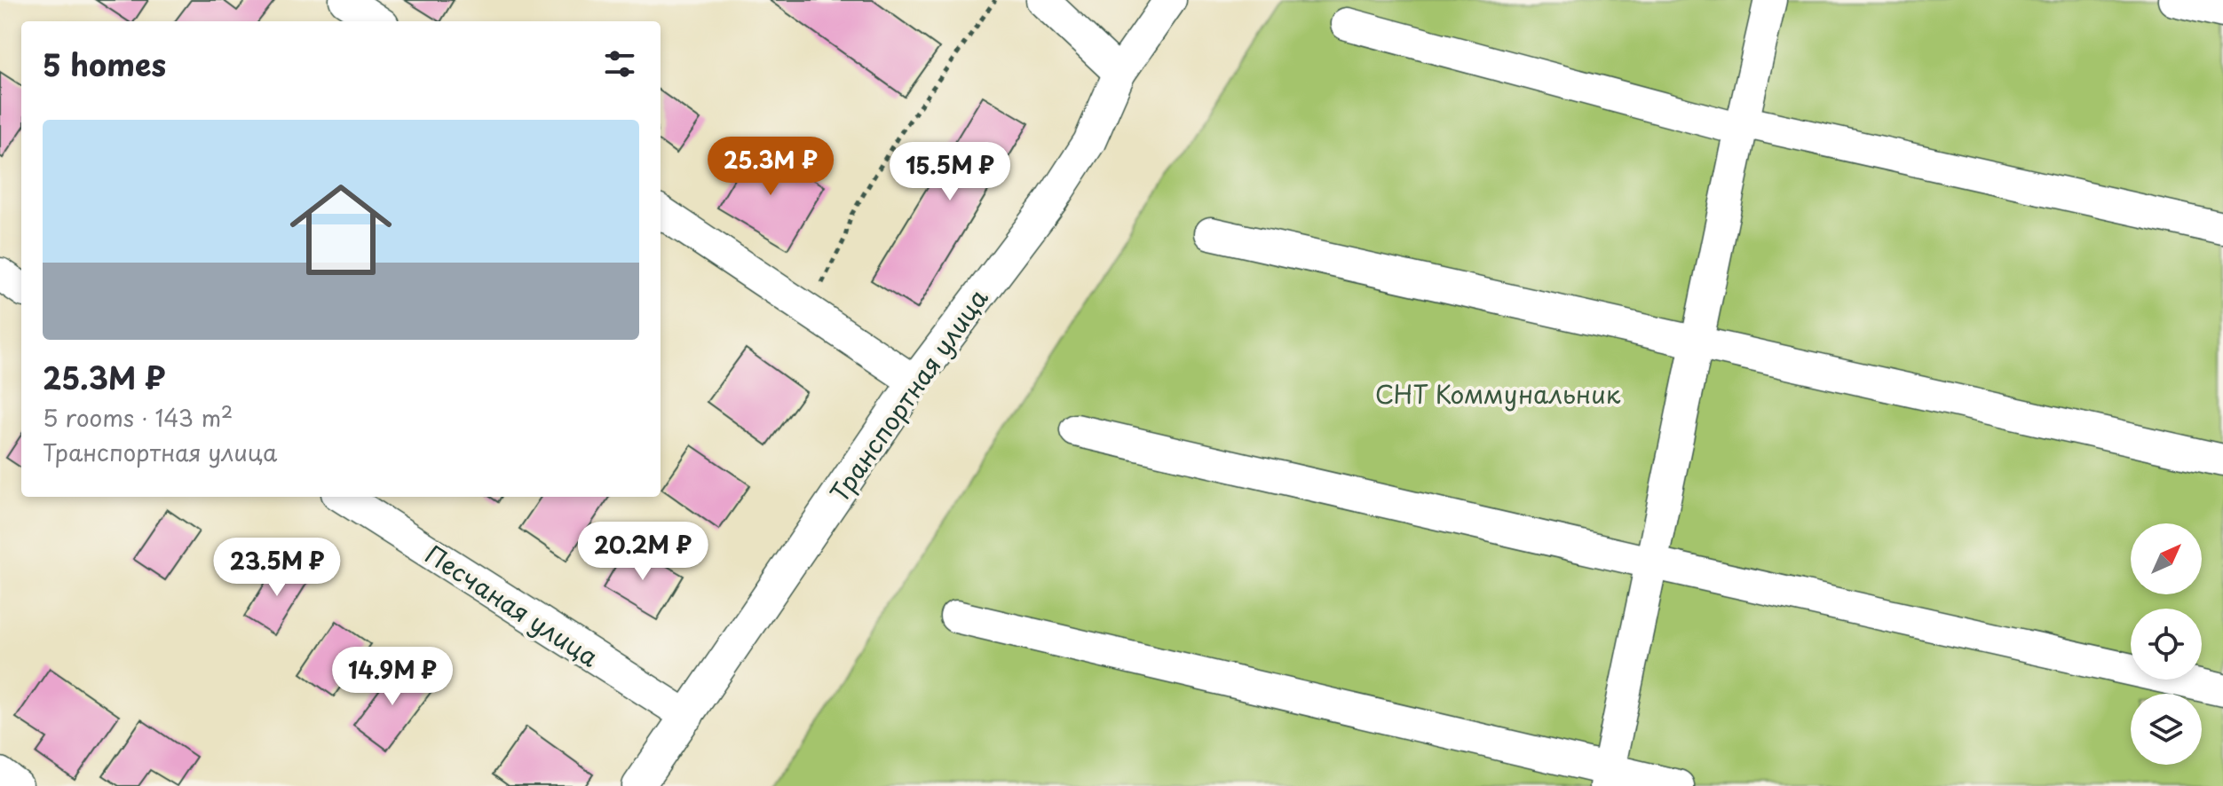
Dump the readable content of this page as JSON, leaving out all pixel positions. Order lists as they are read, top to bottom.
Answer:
{
  "streets": {
    "street": ["Транспортная улица", "Песчаная улица"]
  },
  "crossings": [
    ["Транспортная улица", "Песчаная улица"]
  ],
  "parks": ["СНТ Коммунальник"],
  "north": "top right",
  "page": {
    "heading": "5 homes",
    "list": [
      {
        "name": "25.3M ₽",
        "note": "5 rooms · 143 m² · Транспортная улица"
      }
    ],
    "price": [
      "25.3M ₽",
      "15.5M ₽",
      "20.2M ₽",
      "23.5M ₽",
      "14.9M ₽"
    ]
  }
}
